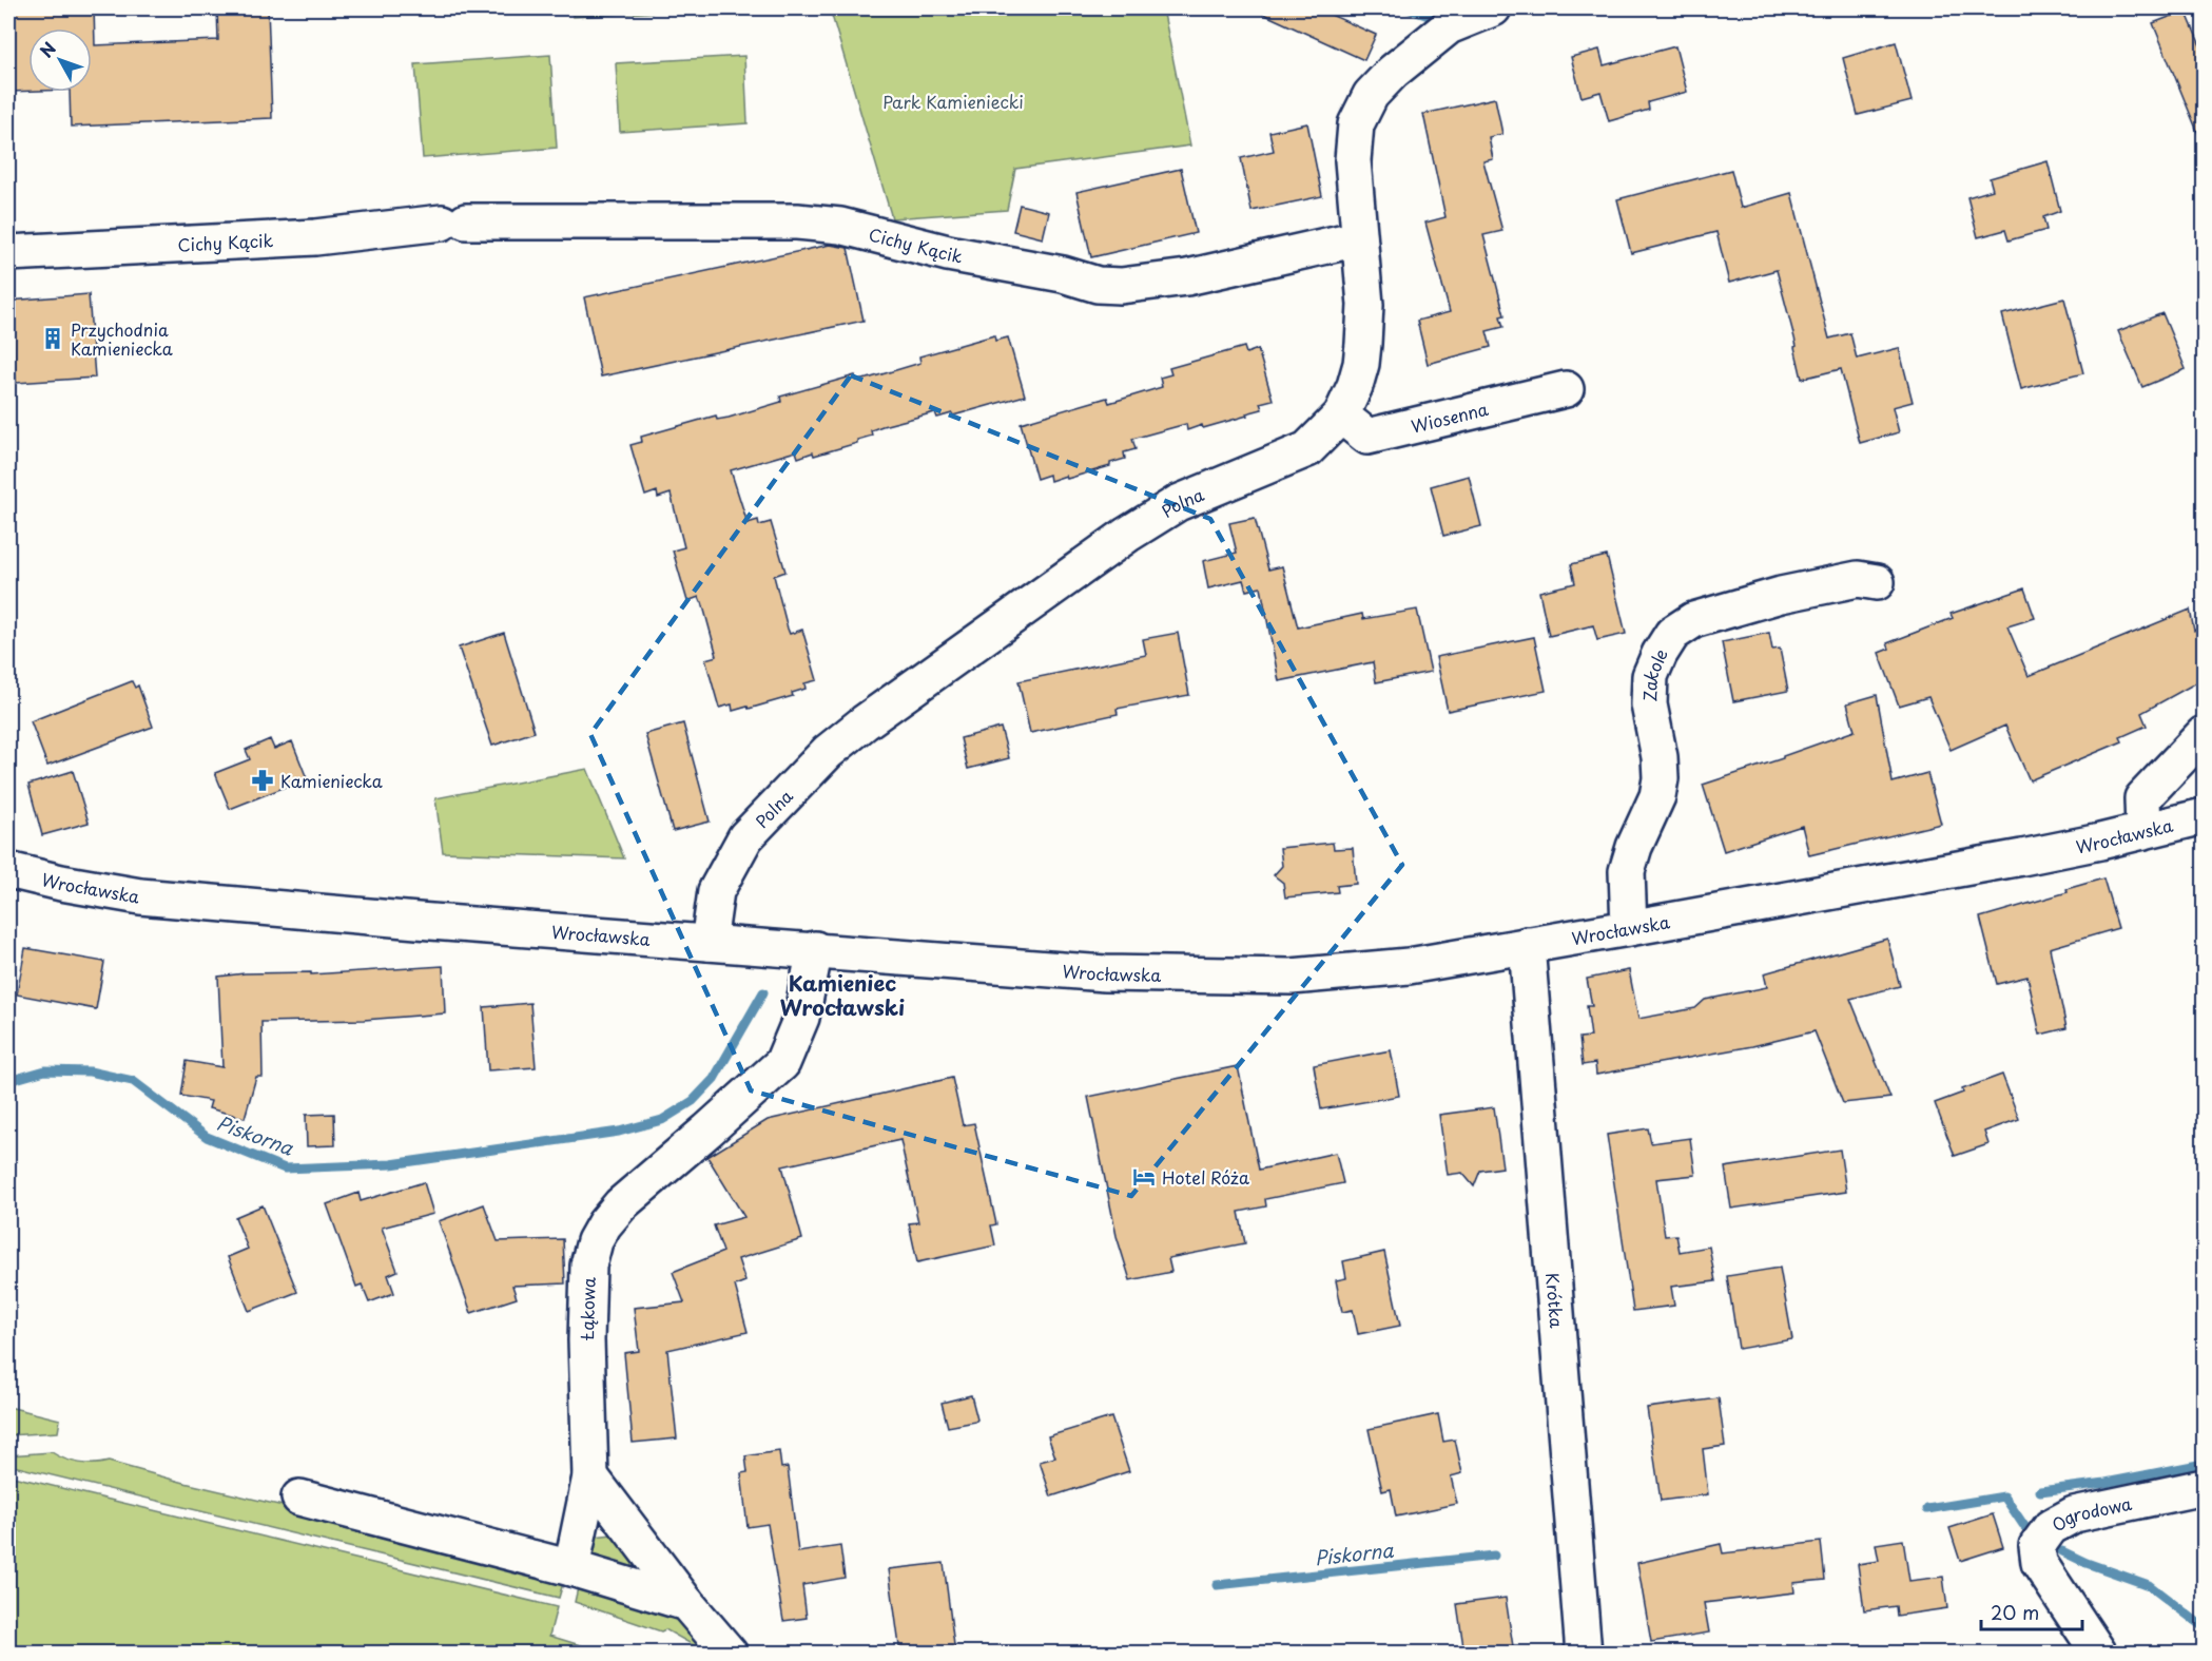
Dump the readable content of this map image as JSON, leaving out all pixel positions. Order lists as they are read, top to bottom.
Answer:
{
  "streets": {
    "street": [
      "Cichy Kącik",
      "Wiosenna",
      "Polna",
      "Zakole",
      "Wrocławska",
      "Krótka",
      "Łąkowa",
      "Ogrodowa"
    ]
  },
  "crossings": [
    ["Cichy Kącik", "Polna"],
    ["Wiosenna", "Polna"],
    ["Polna", "Wrocławska"],
    ["Zakole", "Wrocławska"],
    ["Wrocławska", "Krótka"],
    ["Wrocławska", "Łąkowa"]
  ],
  "districts": ["Kamieniec Wrocławski"],
  "water": ["Piskorna"],
  "parks": ["Park Kamieniecki"],
  "places": {
    "building": ["Przychodnia Kamieniecka"],
    "pharmacy": ["Kamieniecka"],
    "hotel": ["Hotel Róża"]
  },
  "scale_bar": "20 m",
  "north": "top left"
}
